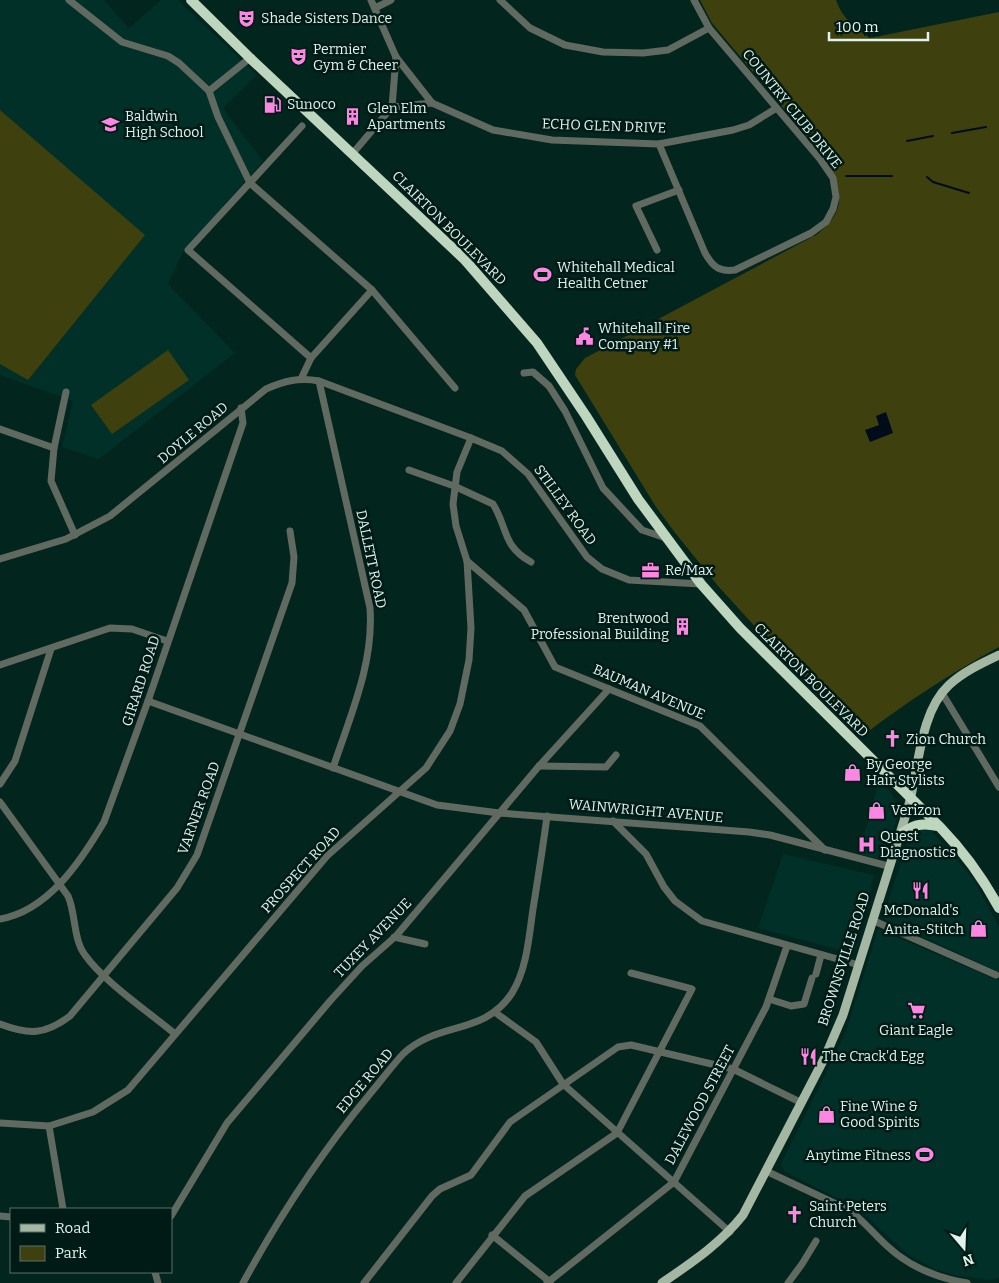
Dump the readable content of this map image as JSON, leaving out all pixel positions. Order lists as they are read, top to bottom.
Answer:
{
  "streets": {
    "highway": ["CLAIRTON BOULEVARD"],
    "main road": ["BROWNSVILLE ROAD"],
    "street": [
      "COUNTRY CLUB DRIVE",
      "ECHO GLEN DRIVE",
      "DOYLE ROAD",
      "STILLEY ROAD",
      "DALLETT ROAD",
      "GIRARD ROAD",
      "BAUMAN AVENUE",
      "VARNER ROAD",
      "WAINWRIGHT AVENUE",
      "PROSPECT ROAD",
      "TUXEY AVENUE",
      "EDGE ROAD",
      "DALEWOOD STREET"
    ]
  },
  "crossings": [
    ["COUNTRY CLUB DRIVE", "ECHO GLEN DRIVE"],
    ["CLAIRTON BOULEVARD", "STILLEY ROAD"],
    ["CLAIRTON BOULEVARD", "BROWNSVILLE ROAD"],
    ["DOYLE ROAD", "STILLEY ROAD"],
    ["DOYLE ROAD", "GIRARD ROAD"],
    ["STILLEY ROAD", "DALLETT ROAD"],
    ["STILLEY ROAD", "PROSPECT ROAD"],
    ["DALLETT ROAD", "WAINWRIGHT AVENUE"],
    ["GIRARD ROAD", "WAINWRIGHT AVENUE"],
    ["BAUMAN AVENUE", "WAINWRIGHT AVENUE"],
    ["BAUMAN AVENUE", "PROSPECT ROAD"],
    ["BAUMAN AVENUE", "TUXEY AVENUE"],
    ["VARNER ROAD", "WAINWRIGHT AVENUE"],
    ["WAINWRIGHT AVENUE", "PROSPECT ROAD"],
    ["WAINWRIGHT AVENUE", "TUXEY AVENUE"],
    ["WAINWRIGHT AVENUE", "BROWNSVILLE ROAD"],
    ["WAINWRIGHT AVENUE", "EDGE ROAD"]
  ],
  "places": {
    "theatre": ["Shade Sisters Dance", "Permier Gym & Cheer"],
    "fuel station": ["Sunoco"],
    "building": ["Glen Elm Apartments", "Brentwood Professional Building"],
    "school or university": ["Baldwin High School"],
    "sports": ["Whitehall Medical Health Cetner", "Anytime Fitness"],
    "public building": ["Whitehall Fire Company #1"],
    "office": ["Re/Max"],
    "church": ["Zion Church", "Saint Peters Church"],
    "shop": [
      "By George Hair Stylists",
      "Verizon",
      "Anita-Stitch",
      "Fine Wine & Good Spirits"
    ],
    "hospital": ["Quest Diagnostics"],
    "restaurant": ["McDonald's", "The Crack'd Egg"],
    "supermarket": ["Giant Eagle"]
  },
  "legend": ["Road", "Park"],
  "scale_bar": "100 m",
  "north": "bottom"
}
